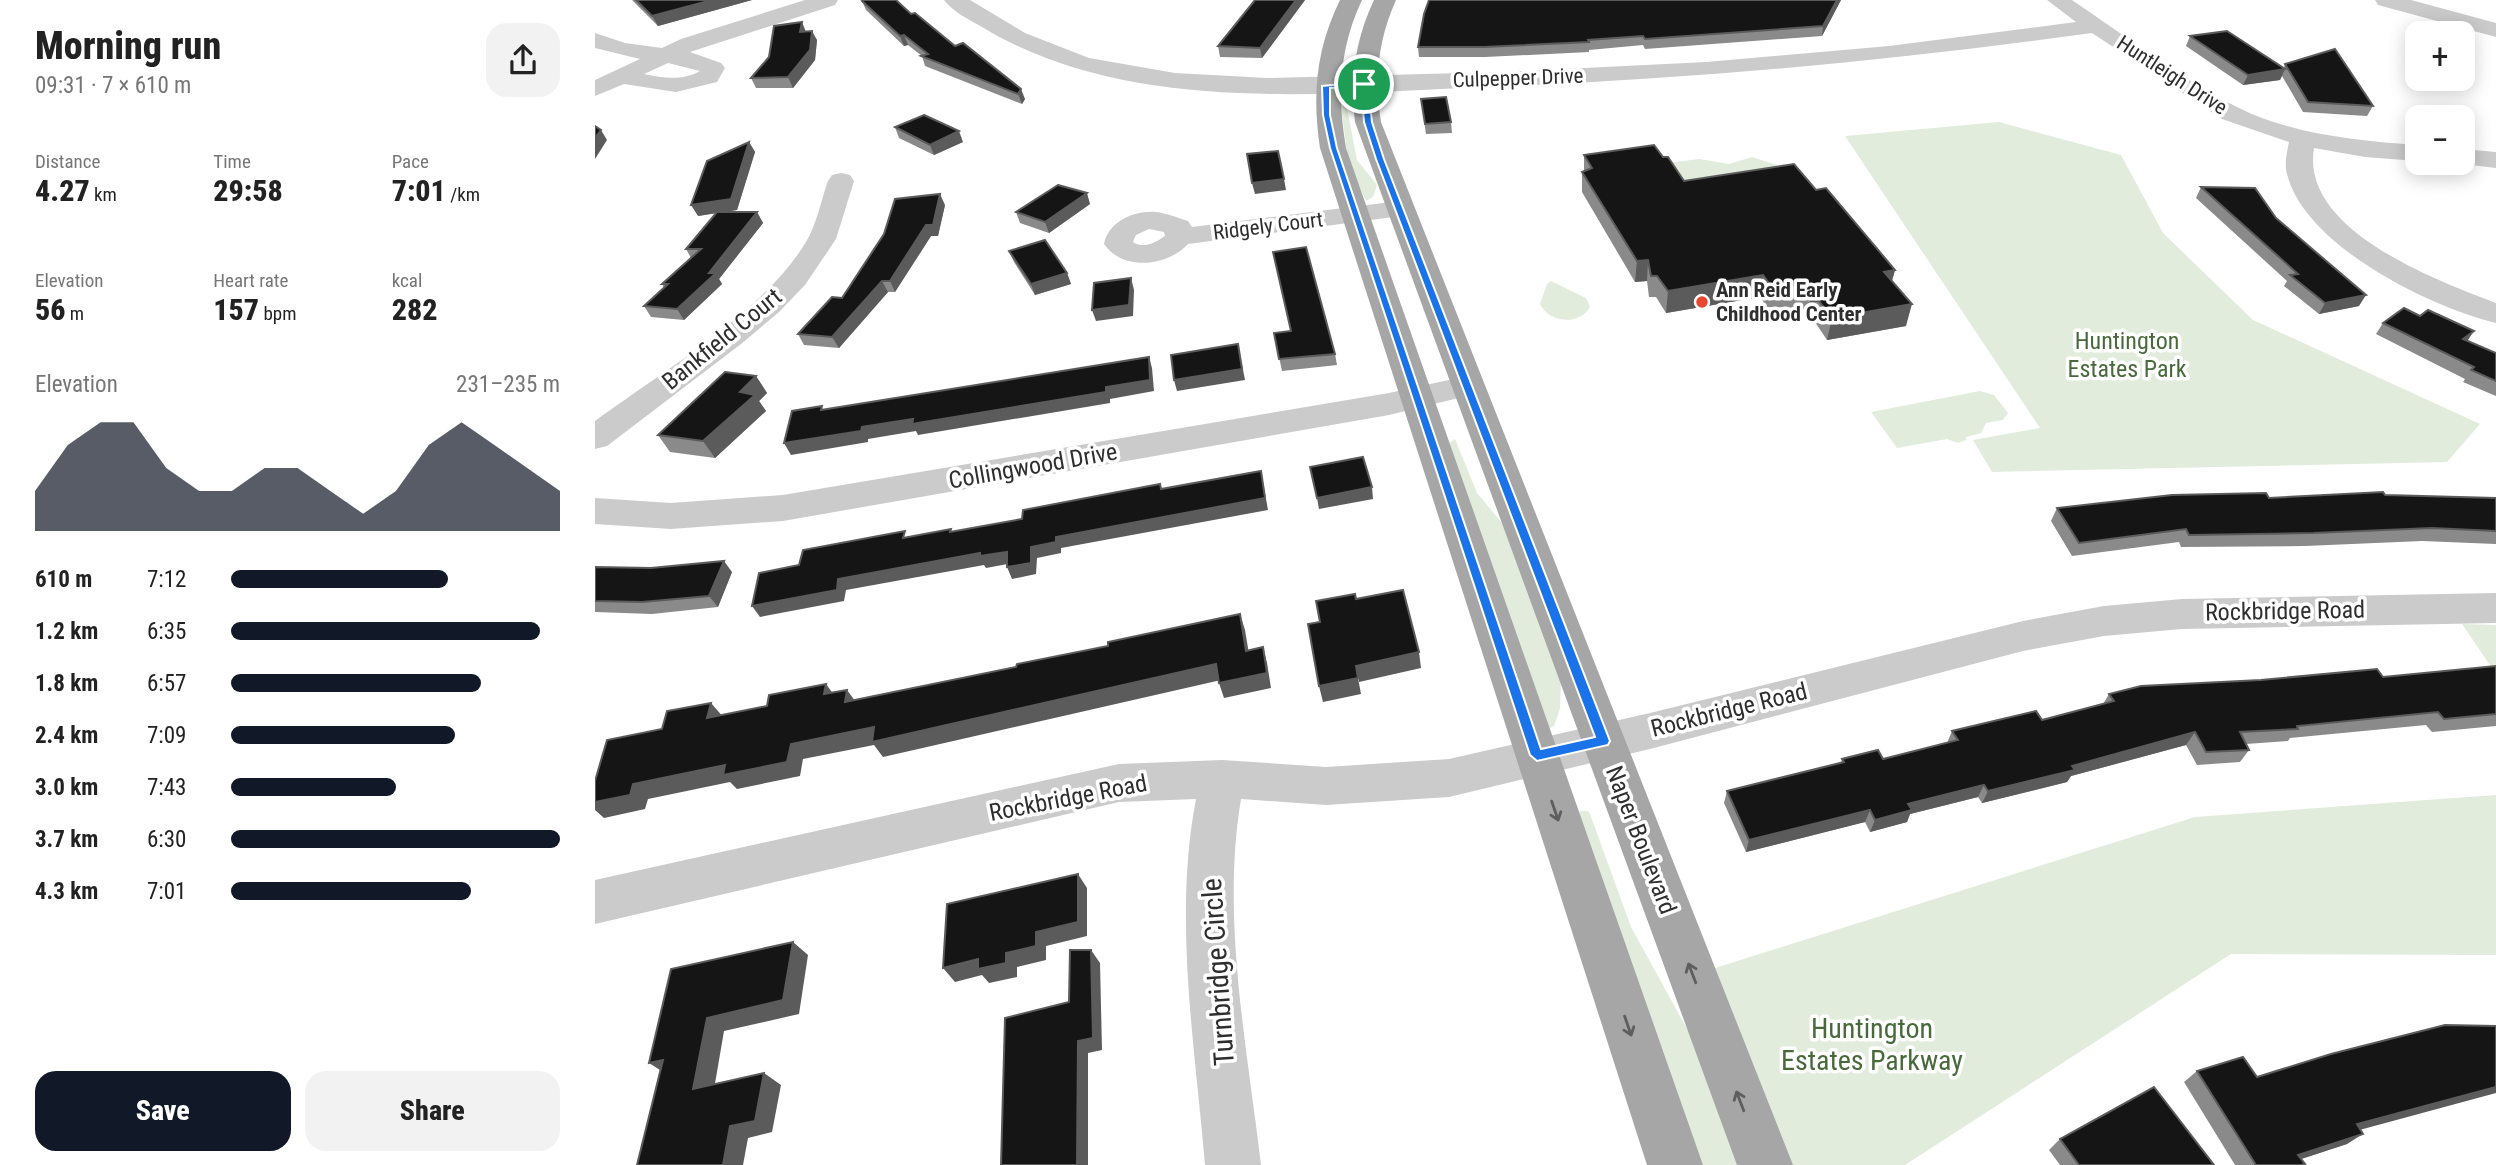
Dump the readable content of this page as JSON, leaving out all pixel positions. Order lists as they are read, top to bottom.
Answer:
{
  "streets": {
    "main road": ["Naper Boulevard"],
    "street": [
      "Huntleigh Drive",
      "Culpepper Drive",
      "Ridgely Court",
      "Bankfield Court",
      "Collingwood Drive",
      "Rockbridge Road",
      "Turnbridge Circle"
    ]
  },
  "crossings": [
    ["Huntleigh Drive", "Culpepper Drive"],
    ["Culpepper Drive", "Naper Boulevard"],
    ["Ridgely Court", "Naper Boulevard"],
    ["Collingwood Drive", "Naper Boulevard"],
    ["Rockbridge Road", "Naper Boulevard"],
    ["Rockbridge Road", "Turnbridge Circle"]
  ],
  "parks": ["Huntington Estates Park", "Huntington Estates Parkway"],
  "places": ["Ann Reid Early Childhood Center"],
  "page": {
    "heading": ["Morning run", "09:31 · 7 × 610 m"],
    "map_buttons": ["+", "−"],
    "stats": [
      ["Distance", "4.27 km"],
      ["Time", "29:58"],
      ["Pace", "7:01 /km"],
      ["Elevation", "56 m"],
      ["Heart rate", "157 bpm"],
      ["kcal", "282"]
    ],
    "chart": ["Elevation", "231–235 m"],
    "list": [
      {
        "name": "610 m",
        "note": "7:12"
      },
      {
        "name": "1.2 km",
        "note": "6:35"
      },
      {
        "name": "1.8 km",
        "note": "6:57"
      },
      {
        "name": "2.4 km",
        "note": "7:09"
      },
      {
        "name": "3.0 km",
        "note": "7:43"
      },
      {
        "name": "3.7 km",
        "note": "6:30"
      },
      {
        "name": "4.3 km",
        "note": "7:01"
      }
    ],
    "buttons": ["Save", "Share"]
  }
}
